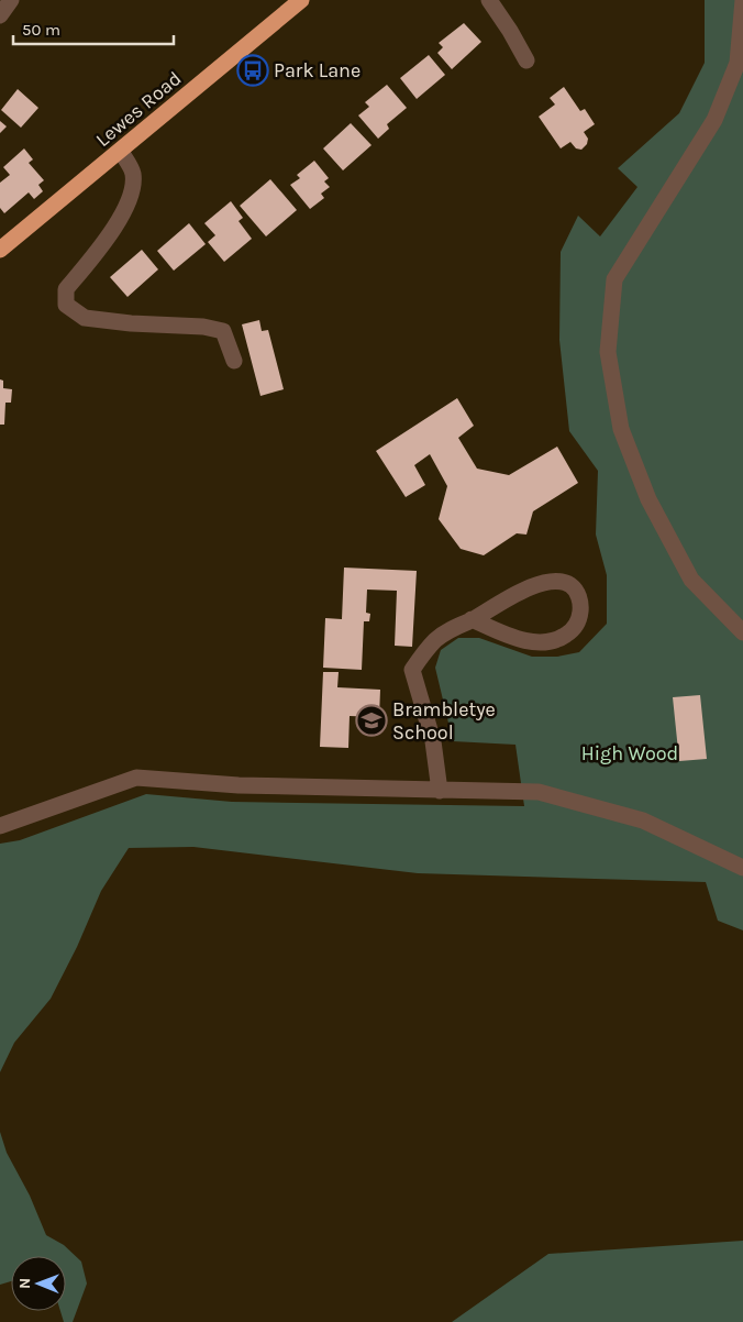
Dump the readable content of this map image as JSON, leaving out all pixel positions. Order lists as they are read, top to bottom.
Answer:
{
  "streets": {
    "highway": ["Lewes Road"]
  },
  "parks": ["High Wood"],
  "places": {
    "bus stop": ["Park Lane"],
    "school or university": ["Brambletye School"]
  },
  "scale_bar": "50 m",
  "north": "left"
}
